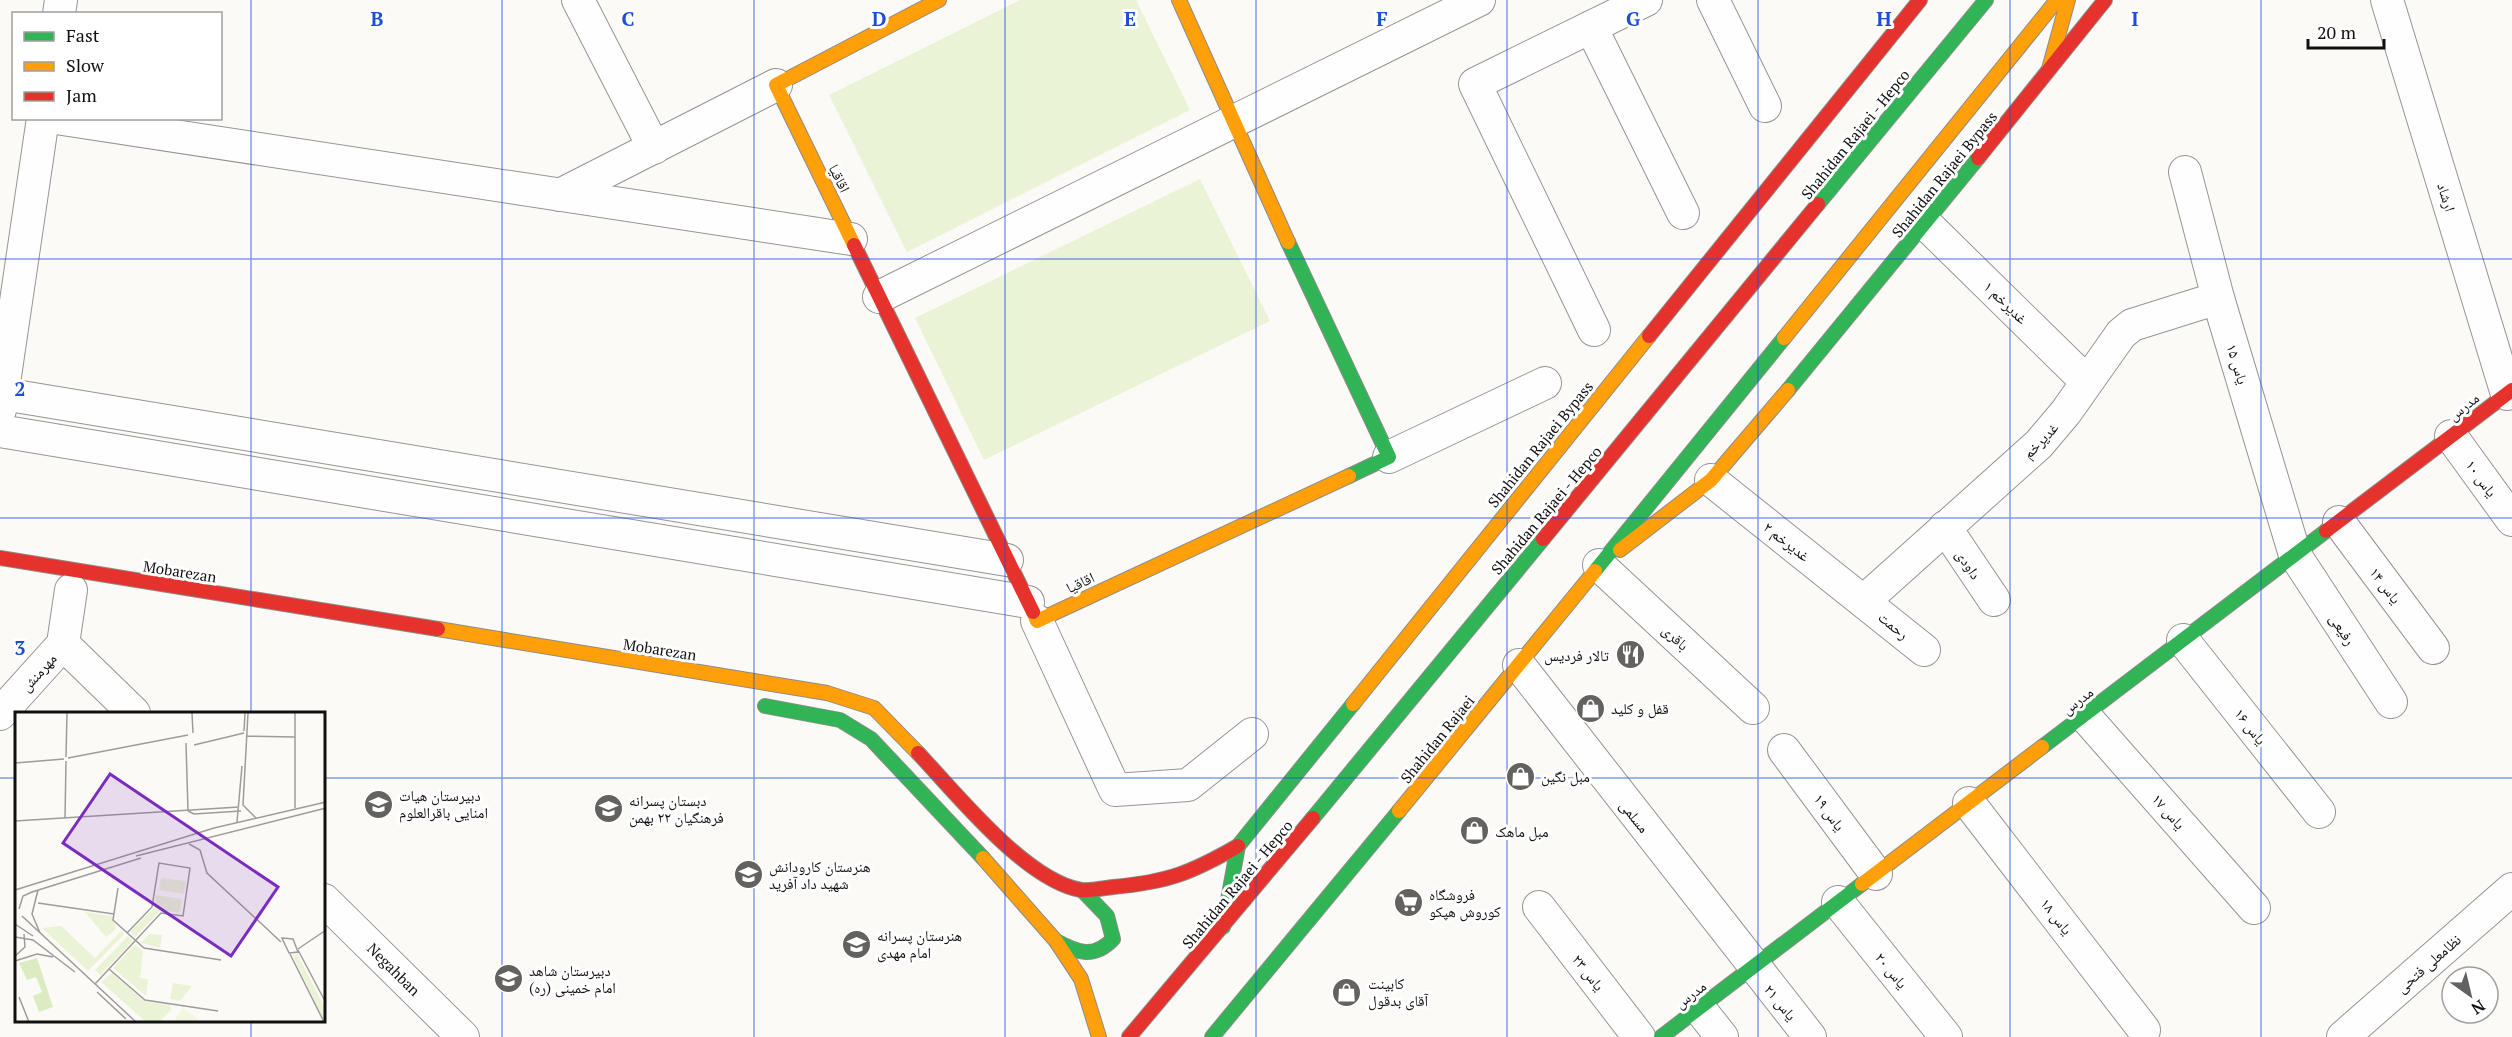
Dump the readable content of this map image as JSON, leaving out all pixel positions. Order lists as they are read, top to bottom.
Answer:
{
  "streets": {
    "street": [
      "Shahidan Rajaei - Hepco",
      "Shahidan Rajaei Bypass",
      "اقاقیا",
      "ارشاد",
      "غدیرخم ۱",
      "یاس ۱۵",
      "مدرس",
      "غدیرخم",
      "یاس ۱۰",
      "غدیرخم ۲",
      "داودی",
      "Mobarezan",
      "یاس ۱۴",
      "رحمت",
      "رفیعی",
      "باقری",
      "مهرمنش",
      "یاس ۱۶",
      "Shahidan Rajaei",
      "یاس ۱۷",
      "یاس ۱۹",
      "مسلمی",
      "یاس ۱۸",
      "نظامعلی فتحی",
      "Negahban",
      "یاس ۲۰",
      "یاس ۲۳",
      "یاس ۲۱"
    ]
  },
  "crossings": [
    ["Shahidan Rajaei - Hepco", "Shahidan Rajaei Bypass"],
    ["Shahidan Rajaei Bypass", "غدیرخم ۱"],
    ["Shahidan Rajaei Bypass", "غدیرخم ۲"],
    ["Shahidan Rajaei Bypass", "Mobarezan"],
    ["Shahidan Rajaei Bypass", "باقری"],
    ["Shahidan Rajaei Bypass", "Shahidan Rajaei"],
    ["ارشاد", "مدرس"],
    ["غدیرخم ۱", "غدیرخم"],
    ["یاس ۱۵", "مدرس"],
    ["یاس ۱۵", "غدیرخم"],
    ["یاس ۱۵", "رفیعی"],
    ["مدرس", "یاس ۱۰"],
    ["مدرس", "یاس ۱۴"],
    ["مدرس", "رفیعی"],
    ["مدرس", "یاس ۱۶"],
    ["مدرس", "یاس ۱۷"],
    ["مدرس", "یاس ۱۹"],
    ["مدرس", "مسلمی"],
    ["مدرس", "یاس ۱۸"],
    ["مدرس", "یاس ۲۰"],
    ["مدرس", "یاس ۲۱"],
    ["غدیرخم", "غدیرخم ۲"],
    ["غدیرخم", "داودی"],
    ["غدیرخم", "رحمت"],
    ["غدیرخم ۲", "رحمت"],
    ["باقری", "Shahidan Rajaei"],
    ["Shahidan Rajaei", "مسلمی"],
    ["مسلمی", "یاس ۲۱"]
  ],
  "places": {
    "restaurant": ["تالار فردیس"],
    "shop": [
      "قفل و کلید",
      "مبل نگین",
      "مبل ماهک",
      "کابینت آقای بدقول"
    ],
    "school or university": [
      "دبیرستان هیات امنایی باقرالعلوم",
      "دبستان پسرانه فرهنگیان ۲۲ بهمن",
      "هنرستان کارودانش شهید داد آفرید",
      "هنرستان پسرانه امام مهدی",
      "دبیرستان شاهد امام خمینی (ره)"
    ],
    "supermarket": ["فروشگاه کوروش هپکو"]
  },
  "legend": ["Fast", "Slow", "Jam"],
  "scale_bar": "20 m",
  "north": "bottom right",
  "grid": {
    "columns": [
      "B",
      "C",
      "D",
      "E",
      "F",
      "G",
      "H",
      "I"
    ],
    "rows": ["2", "3"]
  }
}
